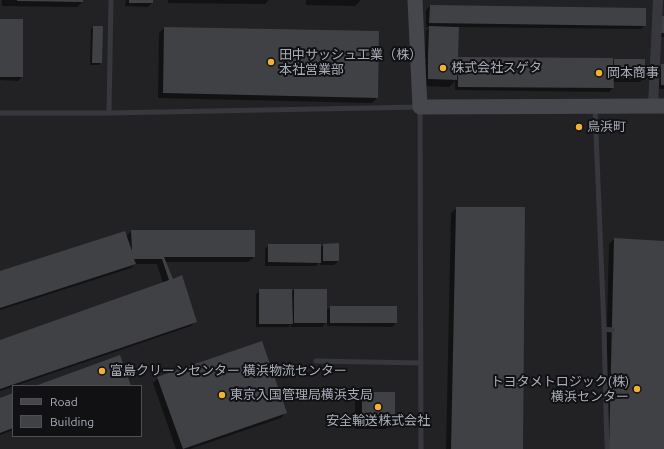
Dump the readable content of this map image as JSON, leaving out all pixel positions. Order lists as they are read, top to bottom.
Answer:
{
  "places": [
    "田中サッシュ工業（株） 本社営業部",
    "株式会社スゲタ",
    "岡本商事",
    "鳥浜町",
    "富島クリーンセンター 横浜物流センター",
    "トヨタメトロジック(株) 横浜センター",
    "東京入国管理局横浜支局",
    "安全輸送株式会社"
  ],
  "legend": ["Road", "Building"]
}
